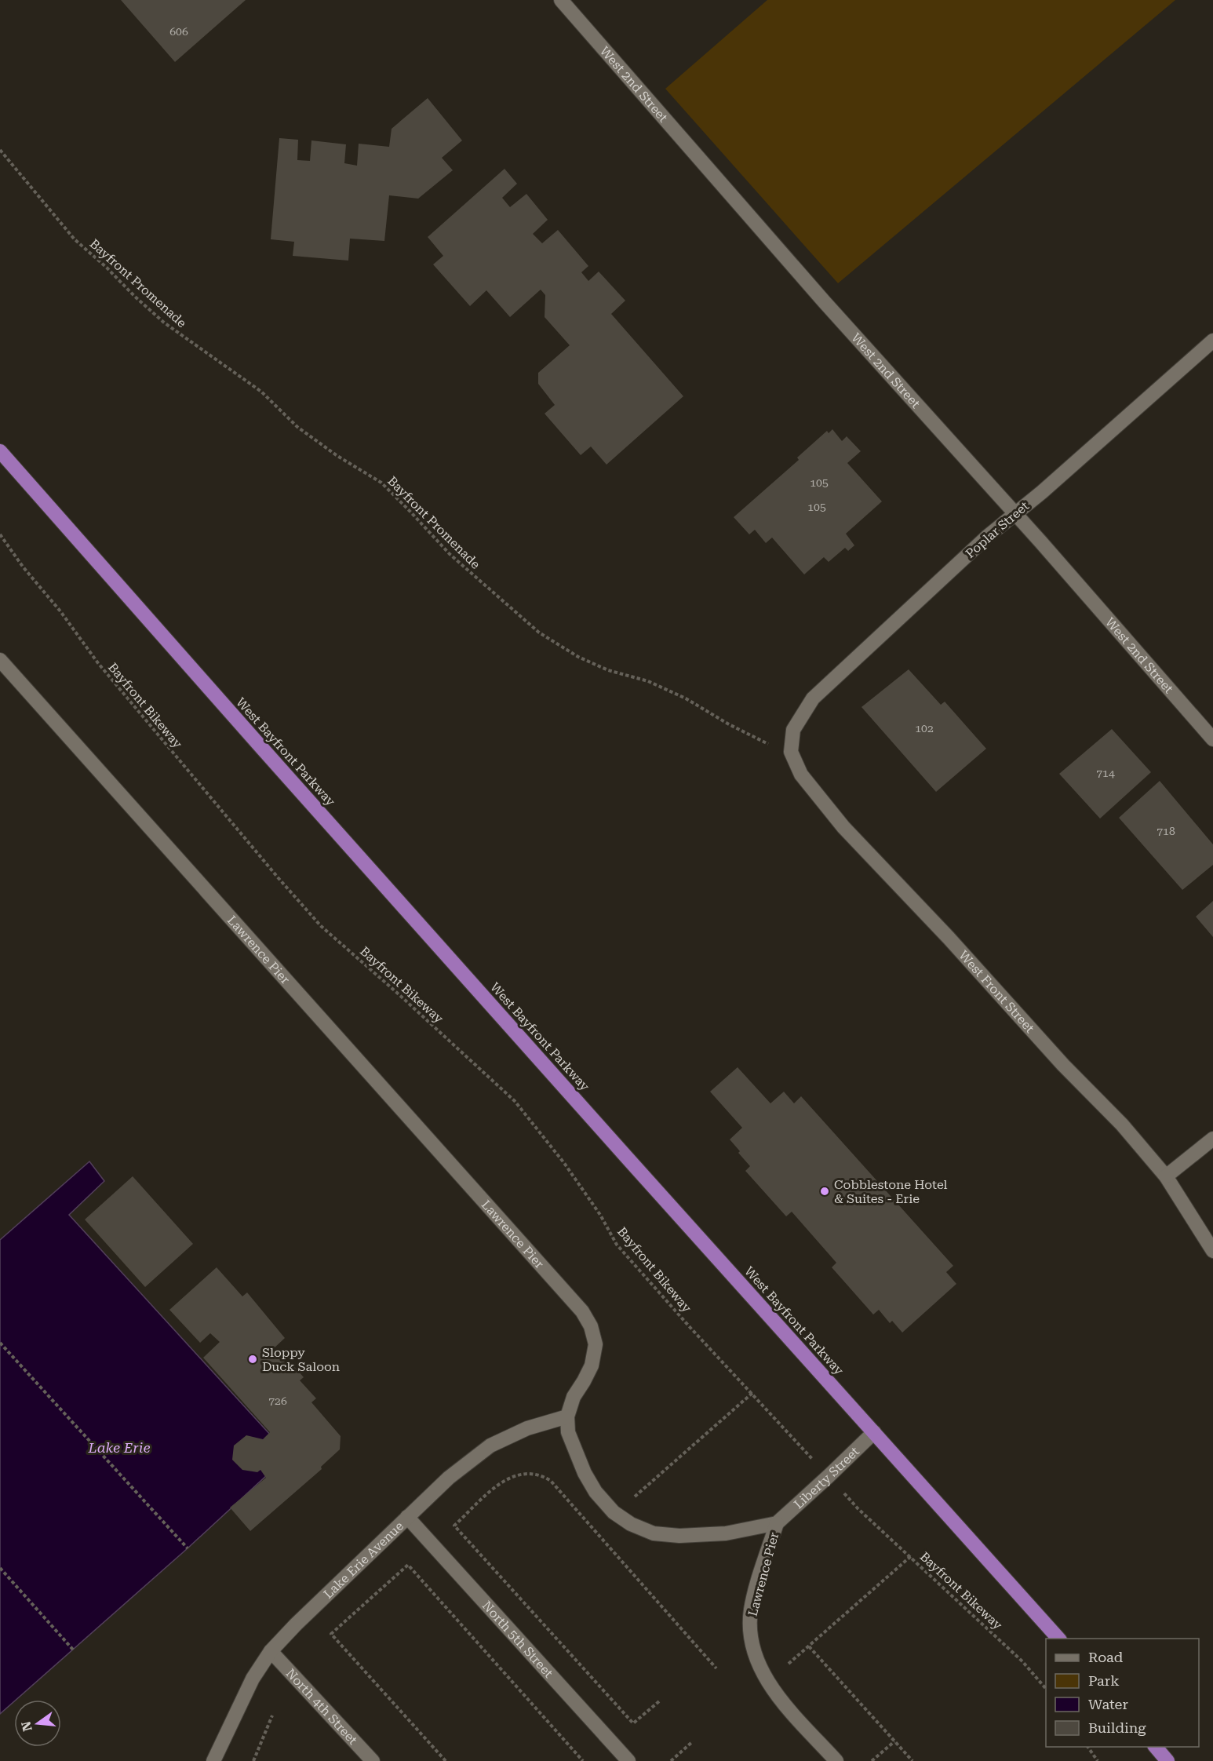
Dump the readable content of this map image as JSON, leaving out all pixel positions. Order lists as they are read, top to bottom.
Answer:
{
  "streets": {
    "highway": ["West Bayfront Parkway"],
    "street": [
      "West 2nd Street",
      "Poplar Street",
      "Lawrence Pier",
      "West Front Street",
      "Liberty Street",
      "Lake Erie Avenue",
      "North 5th Street",
      "North 4th Street"
    ],
    "path": ["Bayfront Promenade", "Bayfront Bikeway"]
  },
  "crossings": [
    ["West 2nd Street", "Poplar Street"],
    ["Bayfront Promenade", "Poplar Street"],
    ["Bayfront Promenade", "West Front Street"],
    ["Poplar Street", "West Front Street"],
    ["West Bayfront Parkway", "Liberty Street"],
    ["Lawrence Pier", "Liberty Street"],
    ["Lawrence Pier", "Lake Erie Avenue"],
    ["Lake Erie Avenue", "North 5th Street"],
    ["Lake Erie Avenue", "North 4th Street"]
  ],
  "water": ["Lake Erie"],
  "places": ["Cobblestone Hotel & Suites - Erie", "Sloppy Duck Saloon"],
  "house_numbers": [
    "606",
    "105",
    "105",
    "102",
    "714",
    "718",
    "726"
  ],
  "legend": [
    "Road",
    "Park",
    "Water",
    "Building"
  ],
  "north": "left"
}
